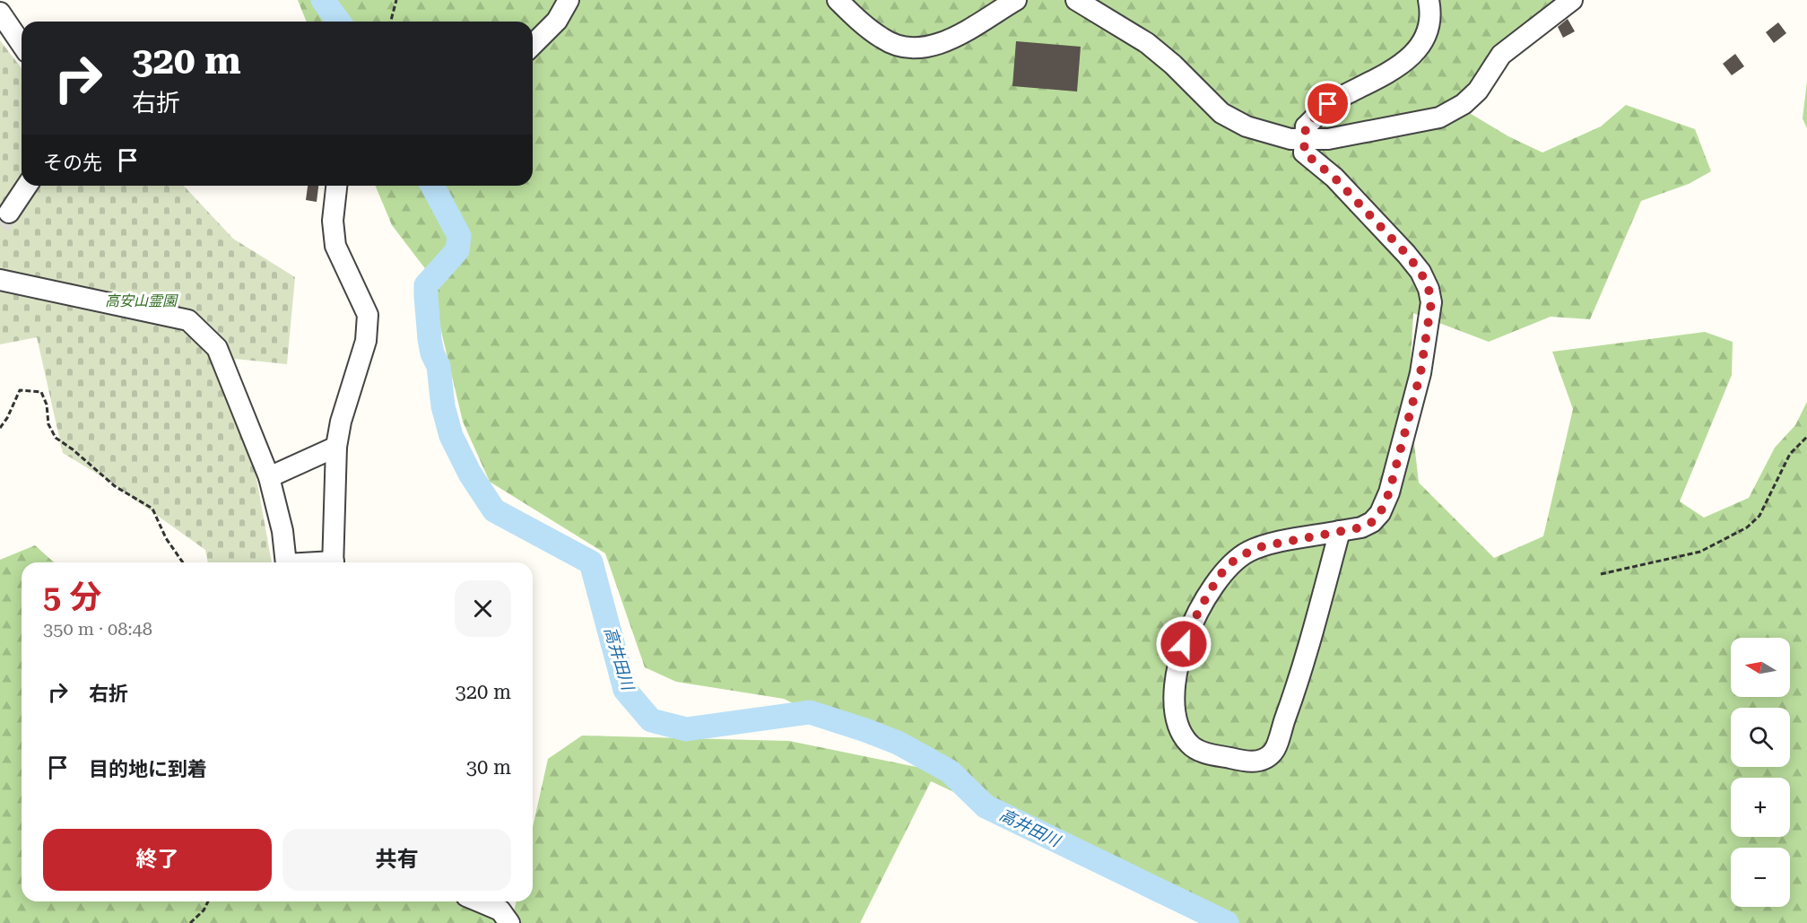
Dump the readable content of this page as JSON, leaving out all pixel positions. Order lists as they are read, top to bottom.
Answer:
{
  "water": ["高井田川"],
  "parks": ["高安山霊園"],
  "north": "left",
  "page": {
    "turn": ["320 m", "右折"],
    "then": "その先",
    "heading": ["5 分", "350 m · 08:48"],
    "map_buttons": ["+", "−"],
    "list": [
      {
        "name": "右折",
        "value": "320 m"
      },
      {
        "name": "目的地に到着",
        "value": "30 m"
      }
    ],
    "buttons": ["終了", "共有"]
  }
}
